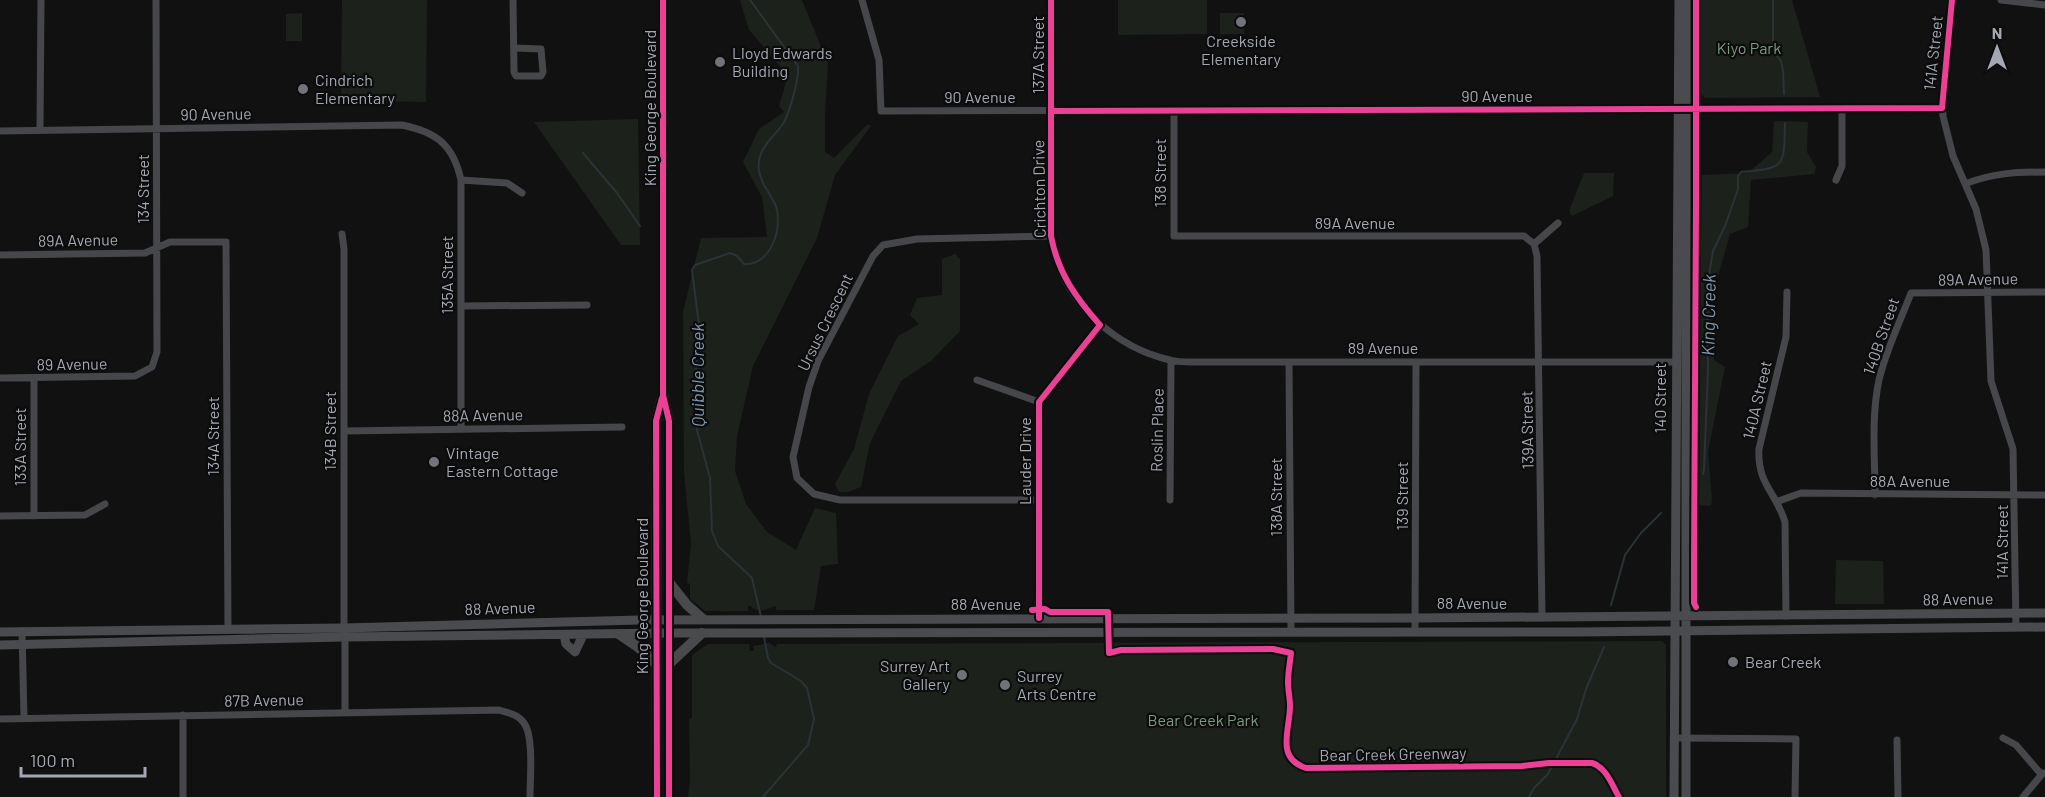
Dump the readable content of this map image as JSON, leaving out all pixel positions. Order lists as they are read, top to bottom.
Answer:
{
  "streets": {
    "main road": ["King George Boulevard", "140 Street", "88 Avenue"],
    "street": [
      "141A Street",
      "137A Street",
      "90 Avenue",
      "138 Street",
      "134 Street",
      "Crichton Drive",
      "89A Avenue",
      "135A Street",
      "Ursus Crescent",
      "140B Street",
      "89 Avenue",
      "140A Street",
      "88A Avenue",
      "Roslin Place",
      "139A Street",
      "134B Street",
      "134A Street",
      "133A Street",
      "Lauder Drive",
      "139 Street",
      "138A Street",
      "87B Avenue"
    ],
    "cycle path": ["Bear Creek Greenway"]
  },
  "crossings": [
    ["141A Street", "90 Avenue"],
    ["141A Street", "89A Avenue"],
    ["141A Street", "88A Avenue"],
    ["141A Street", "88 Avenue"],
    ["137A Street", "90 Avenue"],
    ["137A Street", "Crichton Drive"],
    ["90 Avenue", "138 Street"],
    ["90 Avenue", "134 Street"],
    ["90 Avenue", "Crichton Drive"],
    ["90 Avenue", "135A Street"],
    ["90 Avenue", "140 Street"],
    ["King George Boulevard", "88 Avenue"],
    ["138 Street", "89A Avenue"],
    ["134 Street", "89A Avenue"],
    ["134 Street", "89 Avenue"],
    ["Crichton Drive", "Ursus Crescent"],
    ["Crichton Drive", "89 Avenue"],
    ["Crichton Drive", "Lauder Drive"],
    ["89A Avenue", "140B Street"],
    ["89A Avenue", "139A Street"],
    ["89A Avenue", "134A Street"],
    ["135A Street", "88A Avenue"],
    ["Ursus Crescent", "Lauder Drive"],
    ["140B Street", "88A Avenue"],
    ["89 Avenue", "140 Street"],
    ["89 Avenue", "Roslin Place"],
    ["89 Avenue", "139A Street"],
    ["89 Avenue", "133A Street"],
    ["89 Avenue", "Lauder Drive"],
    ["89 Avenue", "139 Street"],
    ["89 Avenue", "138A Street"],
    ["140 Street", "88 Avenue"],
    ["140A Street", "88A Avenue"],
    ["140A Street", "88 Avenue"],
    ["88A Avenue", "134B Street"],
    ["139A Street", "88 Avenue"],
    ["134B Street", "88 Avenue"],
    ["134B Street", "87B Avenue"],
    ["134A Street", "88 Avenue"],
    ["Lauder Drive", "88 Avenue"],
    ["139 Street", "88 Avenue"],
    ["138A Street", "88 Avenue"]
  ],
  "water": ["King Creek", "Quibble Creek"],
  "parks": ["Kiyo Park", "Bear Creek Park"],
  "places": [
    "Creekside Elementary",
    "Lloyd Edwards Building",
    "Cindrich Elementary",
    "Vintage Eastern Cottage",
    "Bear Creek",
    "Surrey Art Gallery",
    "Surrey Arts Centre"
  ],
  "scale_bar": "100 m",
  "north": "top"
}
